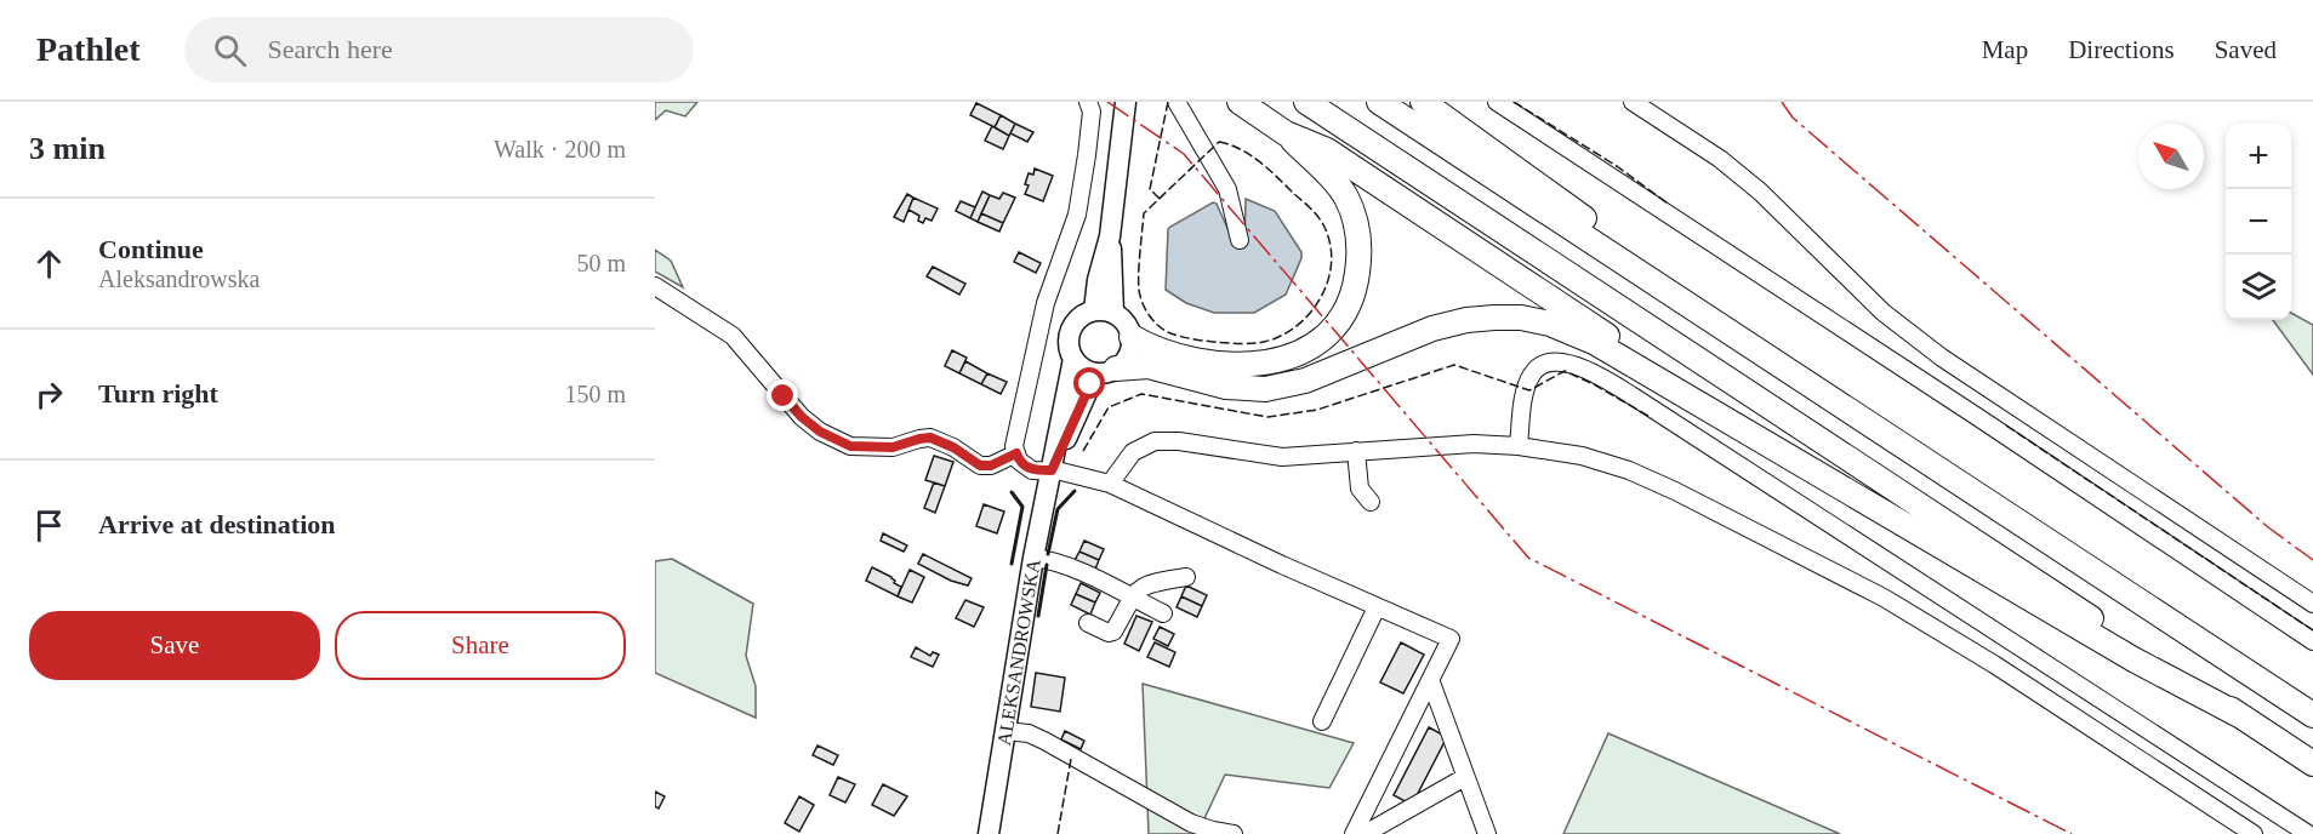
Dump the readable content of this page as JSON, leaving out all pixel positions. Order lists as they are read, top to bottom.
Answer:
{
  "streets": {
    "main road": ["ALEKSANDROWSKA"]
  },
  "north": "top left",
  "page": {
    "header": "Pathlet",
    "search": "Search here",
    "nav": ["Map", "Directions", "Saved"],
    "heading": ["3 min", "Walk · 200 m"],
    "map_buttons": ["+", "−"],
    "list": [
      ["Continue", "Aleksandrowska", "50 m"],
      ["Turn right", "150 m"],
      "Arrive at destination"
    ],
    "buttons": ["Save", "Share"]
  }
}
